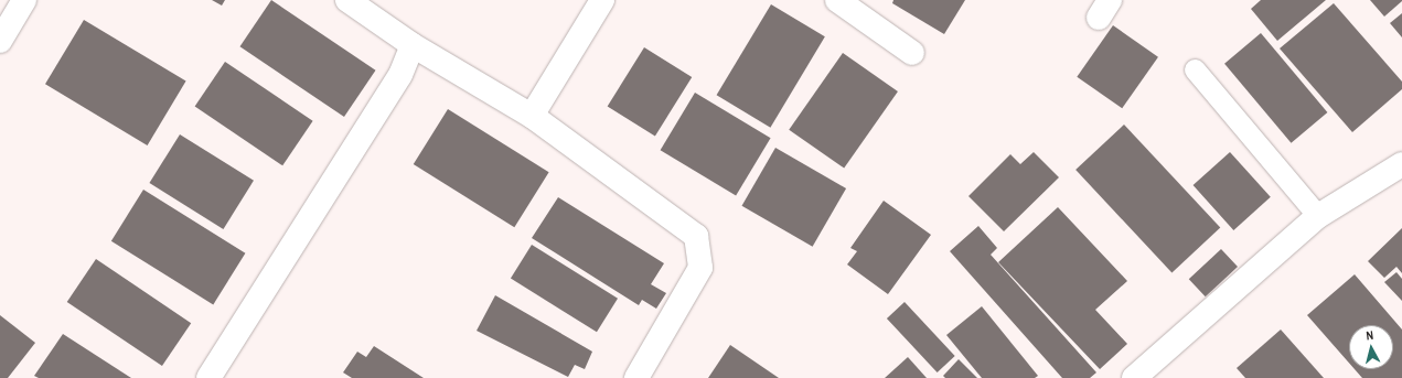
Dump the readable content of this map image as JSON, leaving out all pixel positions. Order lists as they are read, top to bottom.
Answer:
{
  "north": "top"
}
